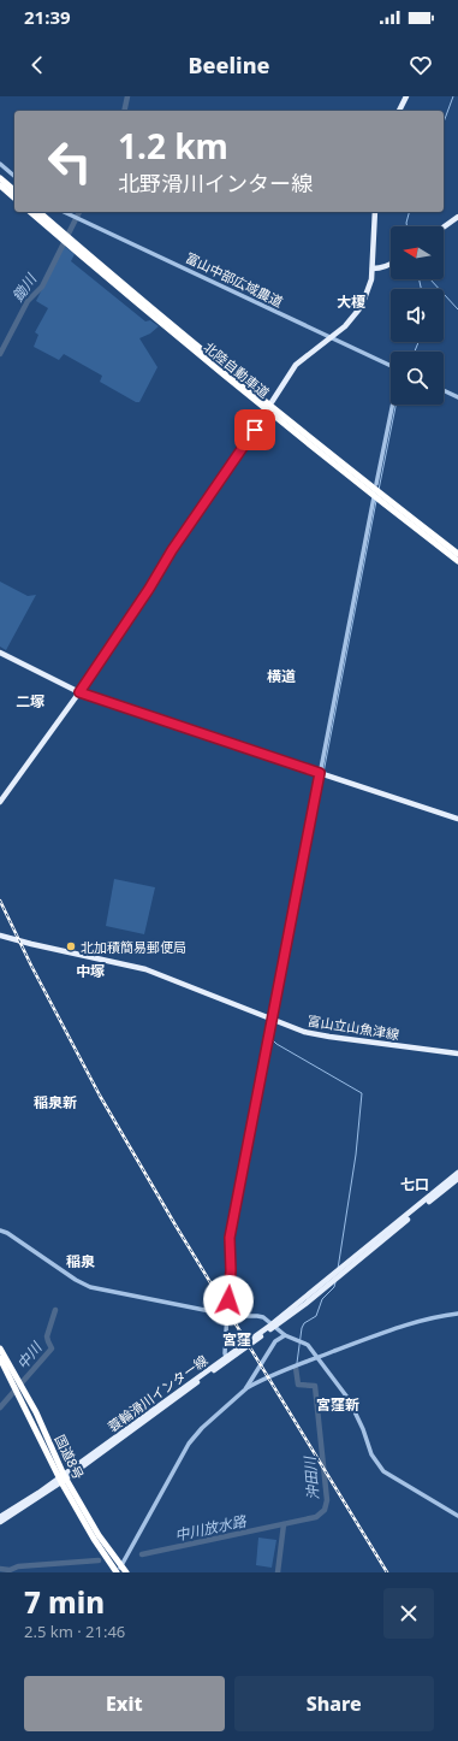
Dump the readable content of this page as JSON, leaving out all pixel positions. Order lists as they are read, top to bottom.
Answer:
{
  "streets": {
    "highway": ["北陸自動車道", "国道8号"],
    "main road": ["富山立山魚津線", "蓑輪滑川インター線"],
    "street": ["富山中部広域農道"]
  },
  "crossings": [
    ["蓑輪滑川インター線", "国道8号"]
  ],
  "districts": [
    "大榎",
    "横道",
    "二塚",
    "中塚",
    "稲泉新",
    "七口",
    "稲泉",
    "宮窪",
    "宮窪新"
  ],
  "water": [
    "鋤川",
    "中川",
    "沖田川",
    "中川放水路"
  ],
  "places": ["北加積簡易郵便局"],
  "north": "left",
  "page": {
    "status": "21:39",
    "header": "Beeline",
    "turn": ["1.2 km", "北野滑川インター線"],
    "heading": ["7 min", "2.5 km · 21:46"],
    "buttons": ["Exit", "Share"]
  }
}
